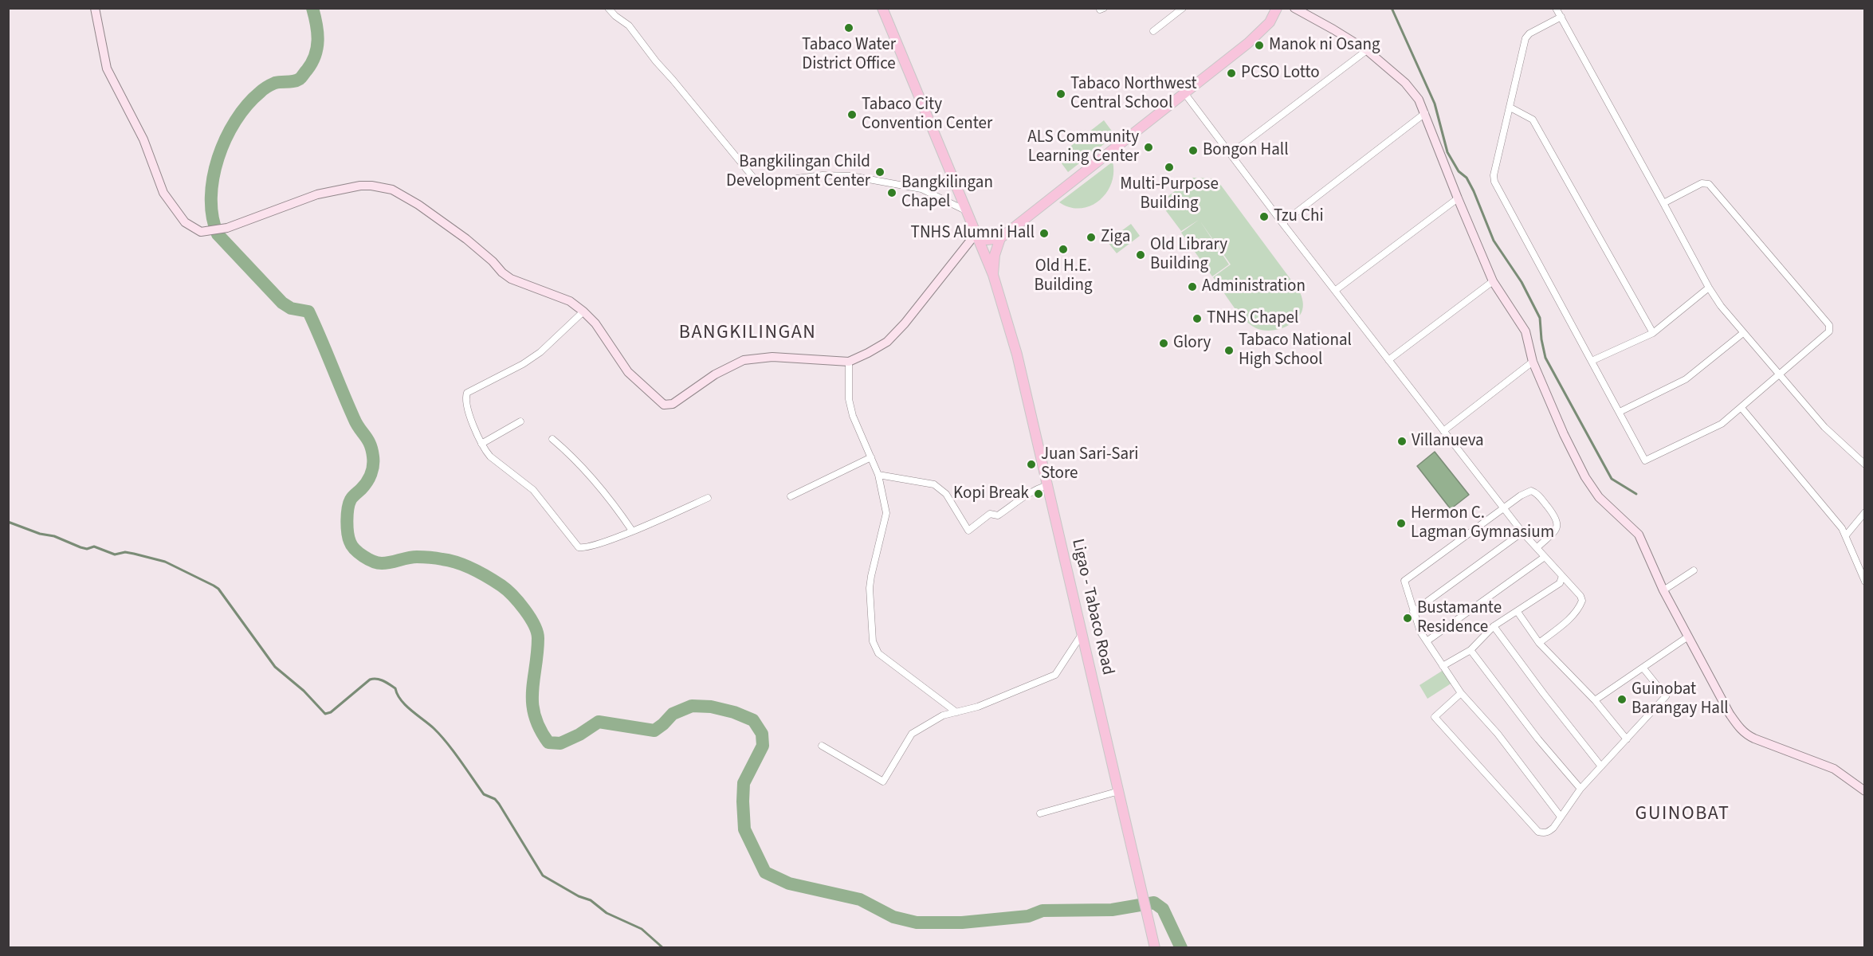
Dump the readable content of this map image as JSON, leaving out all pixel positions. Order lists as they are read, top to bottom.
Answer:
{
  "streets": {
    "main road": ["Ligao - Tabaco Road"]
  },
  "districts": ["BANGKILINGAN", "GUINOBAT"],
  "places": [
    "Tabaco Water District Office",
    "Manok ni Osang",
    "PCSO Lotto",
    "Tabaco Northwest Central School",
    "Tabaco City Convention Center",
    "ALS Community Learning Center",
    "Bongon Hall",
    "Multi-Purpose Building",
    "Bangkilingan Child Development Center",
    "Bangkilingan Chapel",
    "Tzu Chi",
    "TNHS Alumni Hall",
    "Ziga",
    "Old H.E. Building",
    "Old Library Building",
    "Administration",
    "TNHS Chapel",
    "Glory",
    "Tabaco National High School",
    "Villanueva",
    "Juan Sari-Sari Store",
    "Kopi Break",
    "Hermon C. Lagman Gymnasium",
    "Bustamante Residence",
    "Guinobat Barangay Hall"
  ]
}
